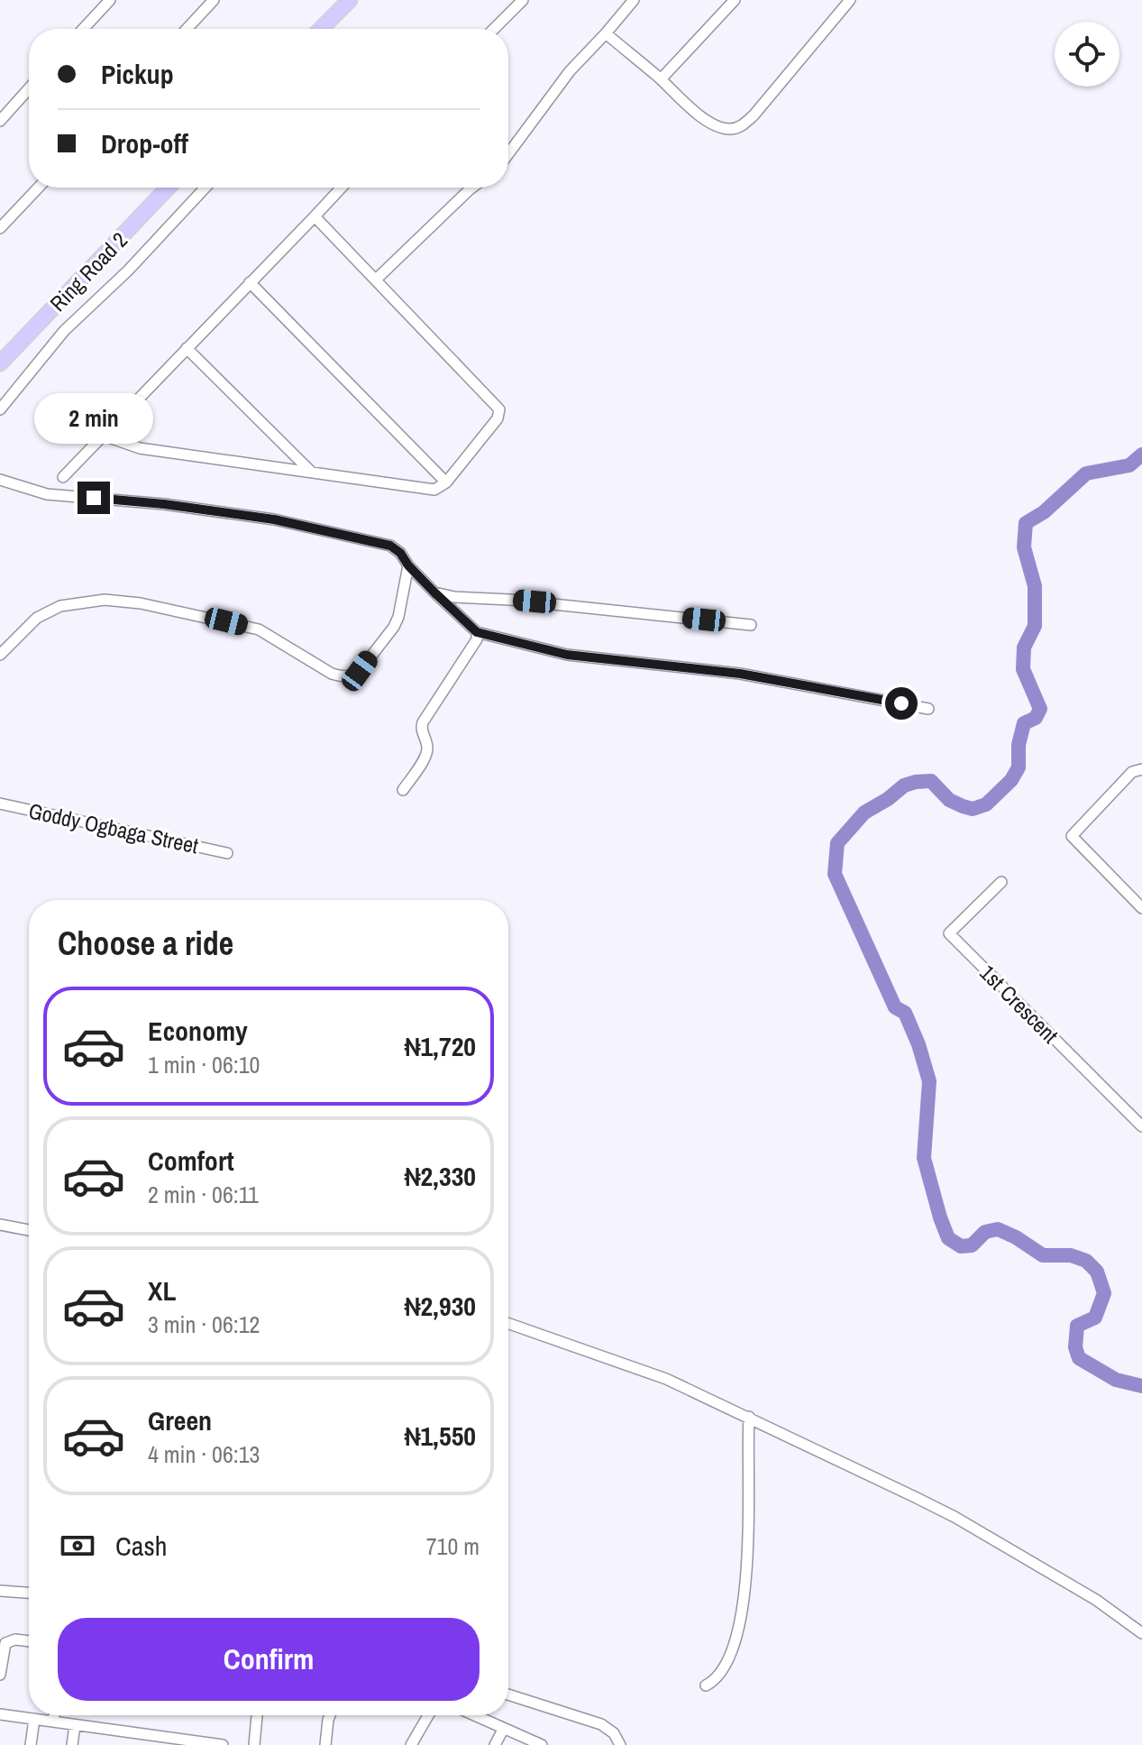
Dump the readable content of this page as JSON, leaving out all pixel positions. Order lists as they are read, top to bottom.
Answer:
{
  "streets": {
    "main road": ["Ring Road 2"],
    "street": ["Goddy Ogbaga Street", "1st Crescent"]
  },
  "page": {
    "banner": ["Pickup", "Drop-off"],
    "bubble": "2 min",
    "heading": "Choose a ride",
    "list": [
      {
        "name": "Economy",
        "note": "1 min · 06:10",
        "value": "₦1,720"
      },
      {
        "name": "Comfort",
        "note": "2 min · 06:11",
        "value": "₦2,330"
      },
      {
        "name": "XL",
        "note": "3 min · 06:12",
        "value": "₦2,930"
      },
      {
        "name": "Green",
        "note": "4 min · 06:13",
        "value": "₦1,550"
      }
    ],
    "pay": ["Cash", "710 m"],
    "buttons": "Confirm"
  }
}
